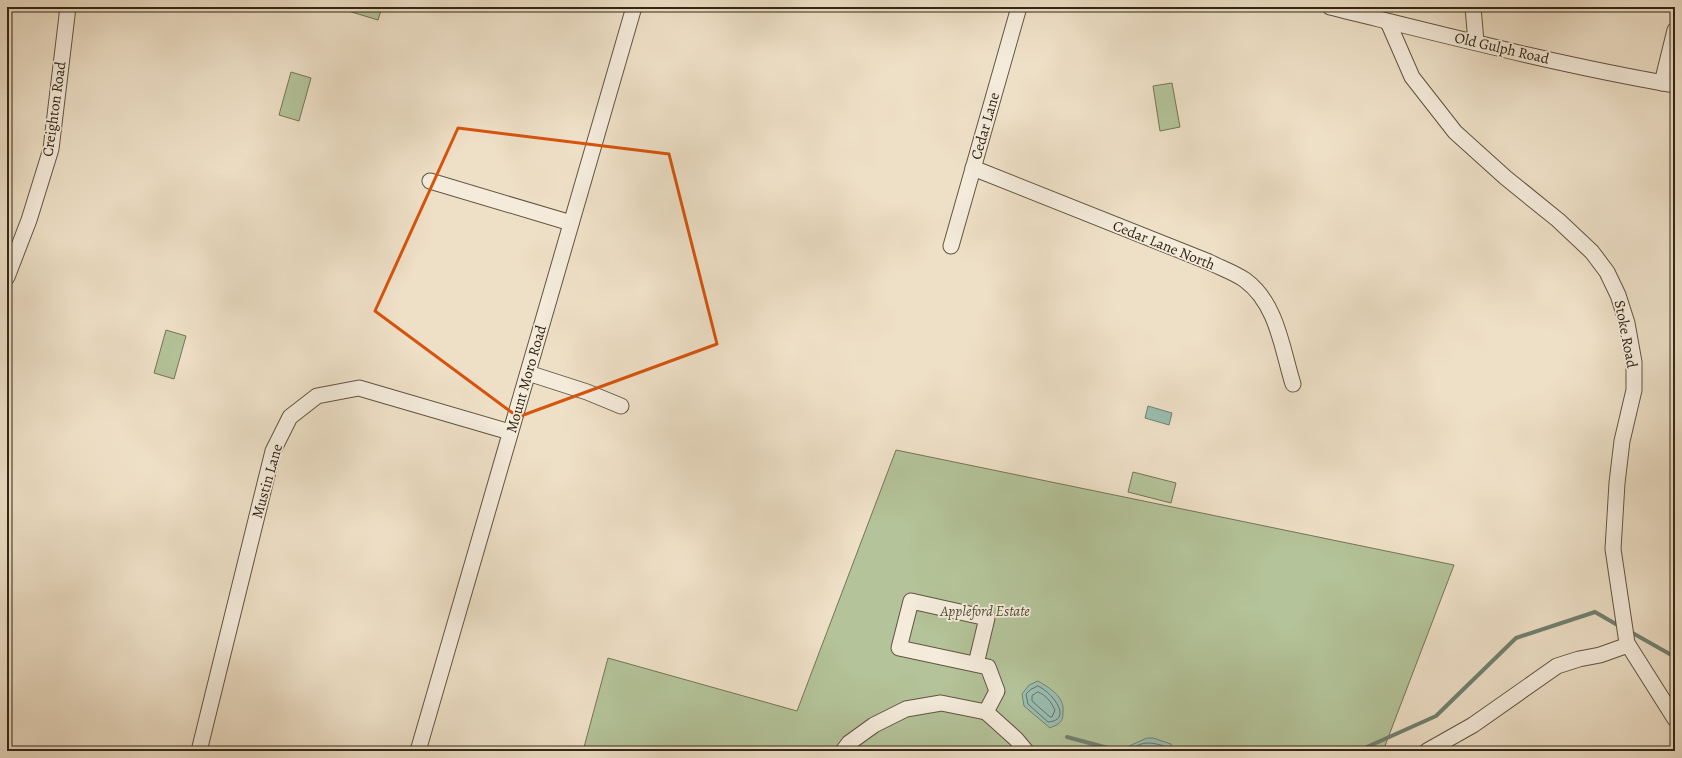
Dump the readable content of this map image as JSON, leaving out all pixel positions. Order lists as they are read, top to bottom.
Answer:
{
  "streets": {
    "street": [
      "Old Gulph Road",
      "Creighton Road",
      "Cedar Lane",
      "Cedar Lane North",
      "Stoke Road",
      "Mount Moro Road",
      "Mustin Lane"
    ]
  },
  "crossings": [
    ["Old Gulph Road", "Stoke Road"],
    ["Cedar Lane", "Cedar Lane North"],
    ["Mount Moro Road", "Mustin Lane"]
  ],
  "parks": ["Appleford Estate"]
}
